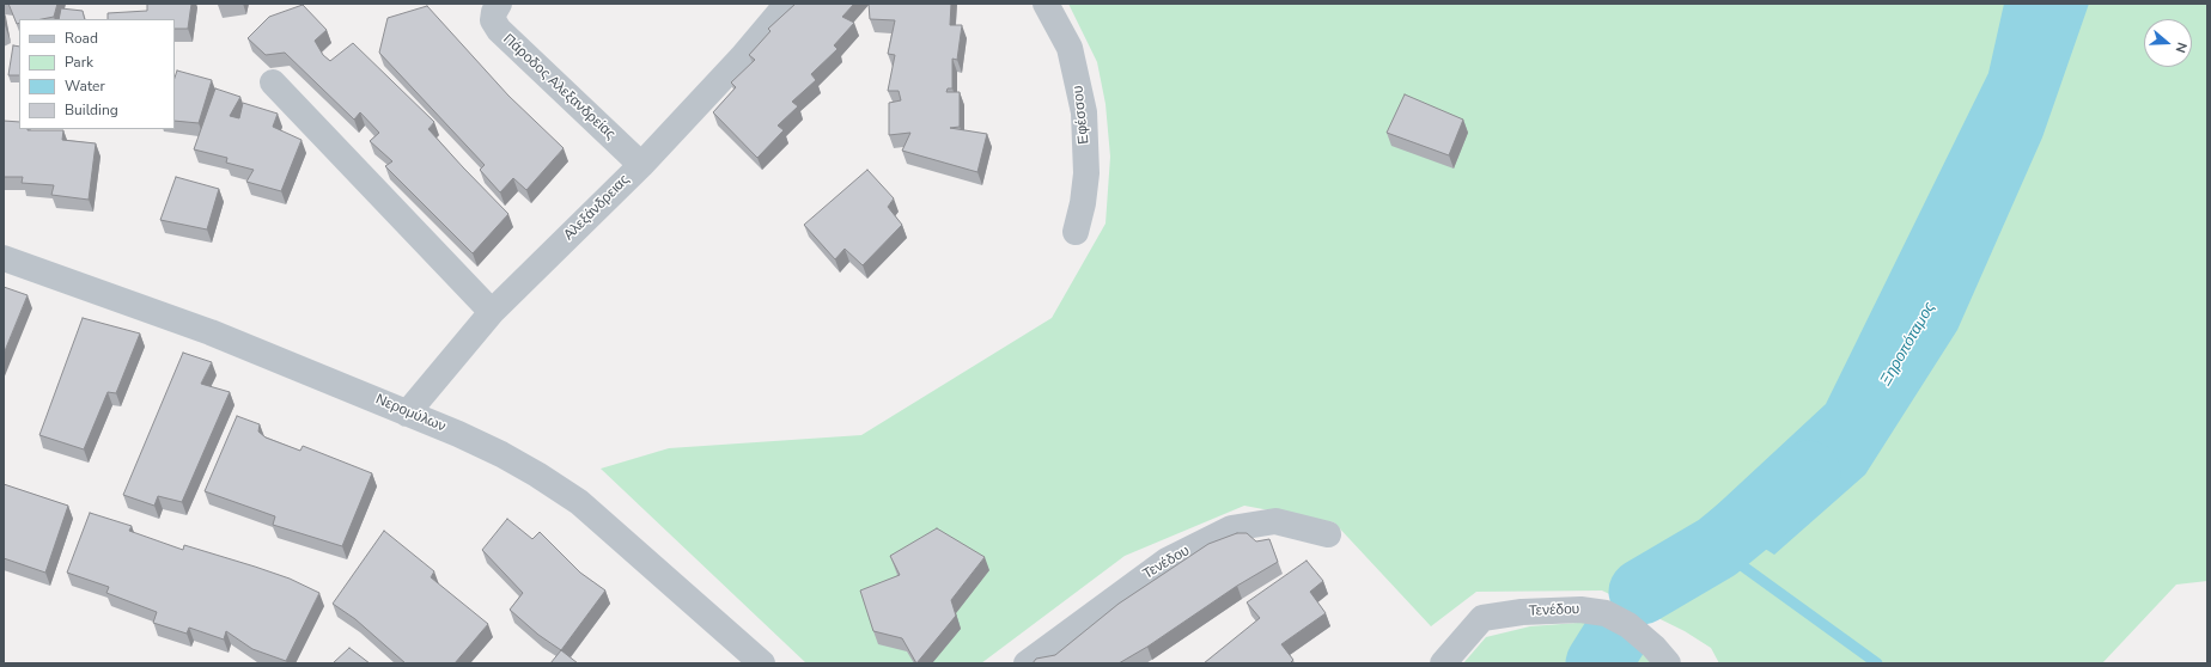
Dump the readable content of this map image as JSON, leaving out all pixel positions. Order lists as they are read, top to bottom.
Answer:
{
  "streets": {
    "street": [
      "Πάροδος Αλεξανδρείας",
      "Εφέσσου",
      "Αλεξάνδρειας",
      "Νερομύλων",
      "Τενέδου"
    ]
  },
  "crossings": [
    ["Πάροδος Αλεξανδρείας", "Αλεξάνδρειας"],
    ["Αλεξάνδρειας", "Νερομύλων"]
  ],
  "water": ["Ξηροπόταμος"],
  "legend": [
    "Road",
    "Park",
    "Water",
    "Building"
  ],
  "north": "right"
}
